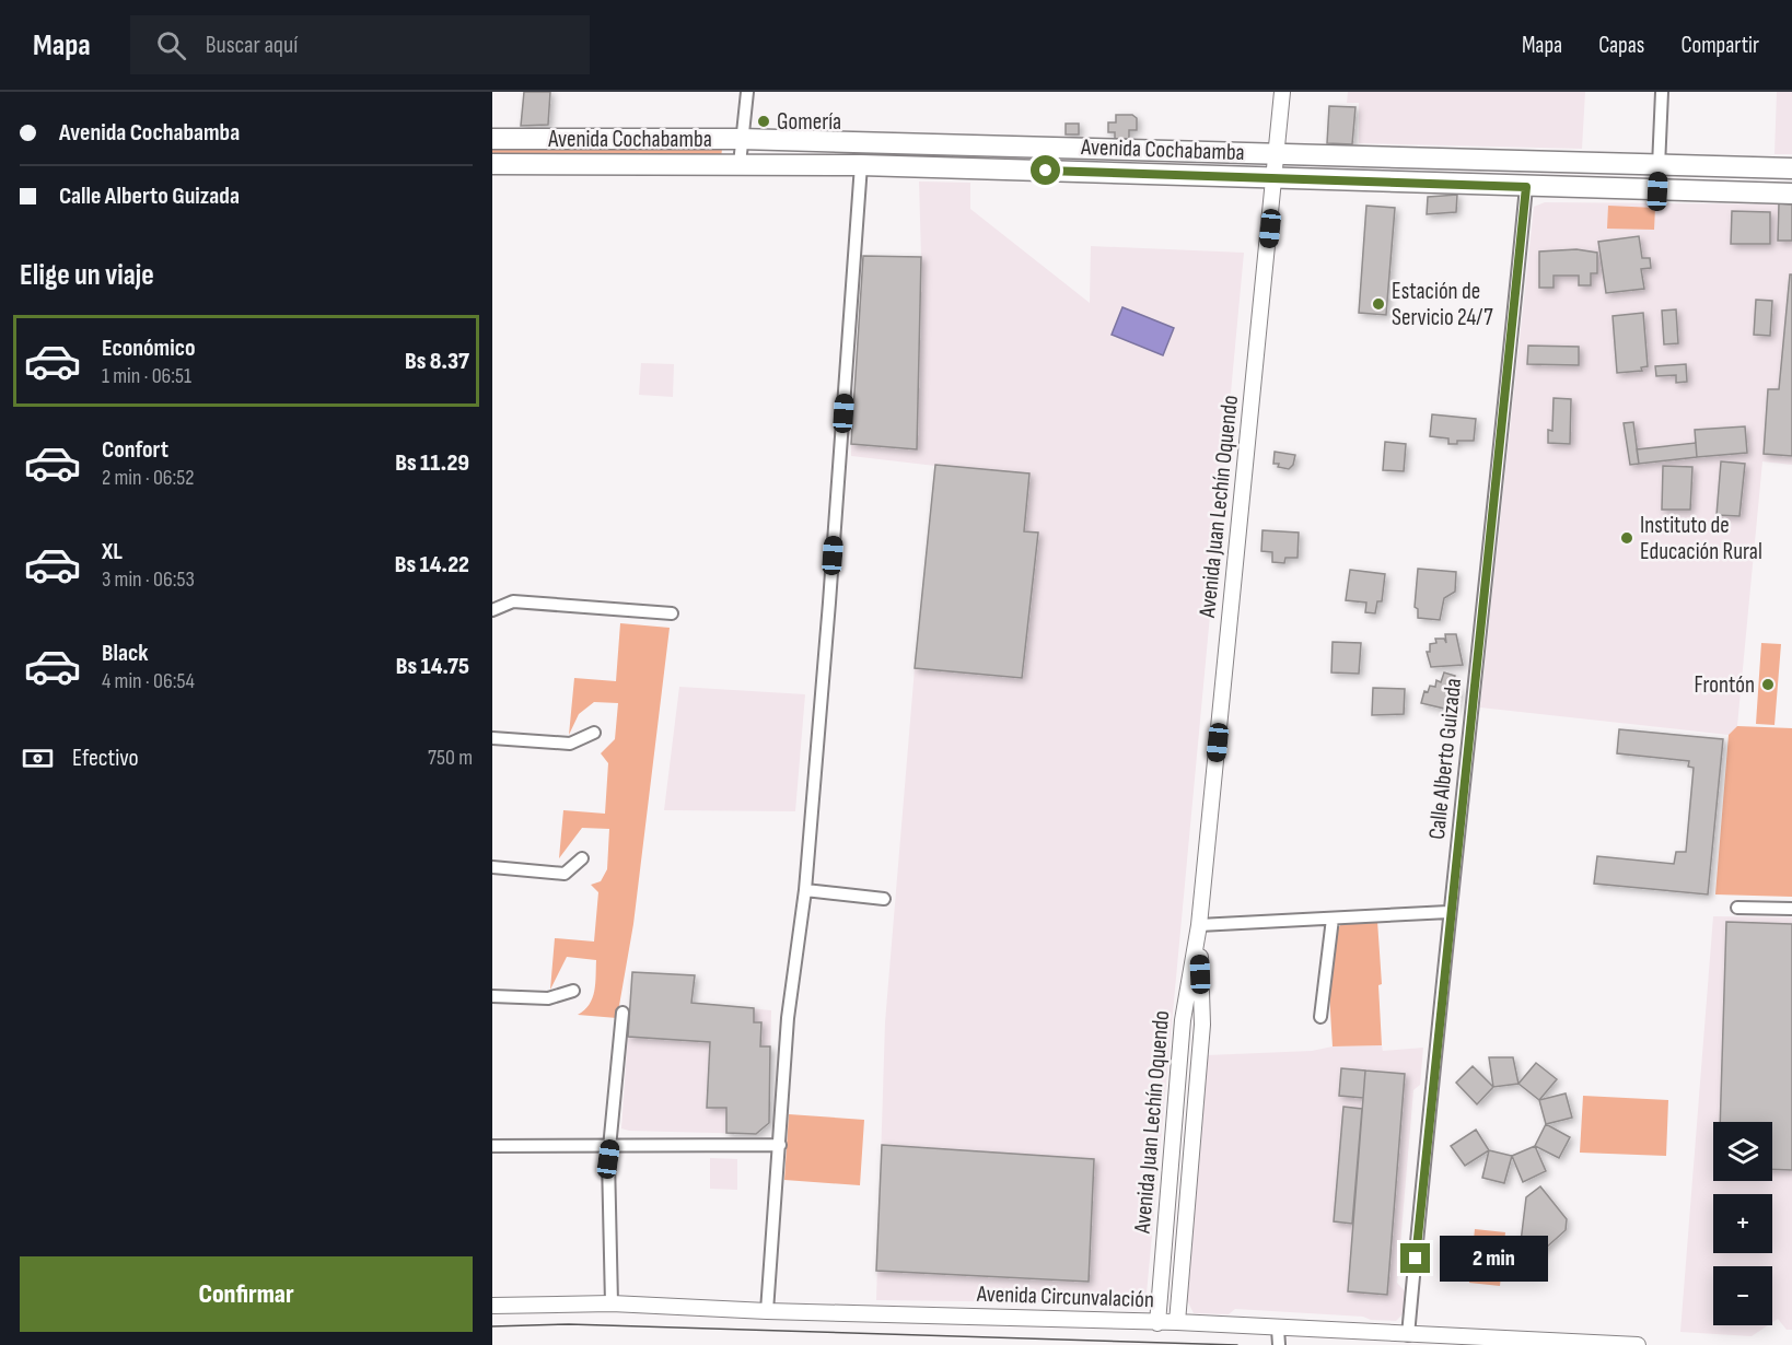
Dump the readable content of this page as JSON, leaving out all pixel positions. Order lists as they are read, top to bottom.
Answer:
{
  "streets": {
    "main road": ["Avenida Cochabamba"],
    "street": ["Avenida Juan Lechín Oquendo", "Calle Alberto Guizada", "Avenida Circunvalación"]
  },
  "crossings": [
    ["Avenida Cochabamba", "Avenida Juan Lechín Oquendo"],
    ["Avenida Cochabamba", "Calle Alberto Guizada"],
    ["Avenida Juan Lechín Oquendo", "Avenida Circunvalación"],
    ["Calle Alberto Guizada", "Avenida Circunvalación"]
  ],
  "places": [
    "Gomería",
    "Estación de Servicio 24/7",
    "Instituto de Educación Rural",
    "Frontón"
  ],
  "page": {
    "header": "Mapa",
    "search": "Buscar aquí",
    "nav": ["Mapa", "Capas", "Compartir"],
    "banner": ["Avenida Cochabamba", "Calle Alberto Guizada"],
    "heading": "Elige un viaje",
    "list": [
      {
        "name": "Económico",
        "note": "1 min · 06:51",
        "value": "Bs 8.37"
      },
      {
        "name": "Confort",
        "note": "2 min · 06:52",
        "value": "Bs 11.29"
      },
      {
        "name": "XL",
        "note": "3 min · 06:53",
        "value": "Bs 14.22"
      },
      {
        "name": "Black",
        "note": "4 min · 06:54",
        "value": "Bs 14.75"
      }
    ],
    "pay": ["Efectivo", "750 m"],
    "map_buttons": ["+", "−"],
    "bubble": "2 min",
    "buttons": "Confirmar"
  }
}
